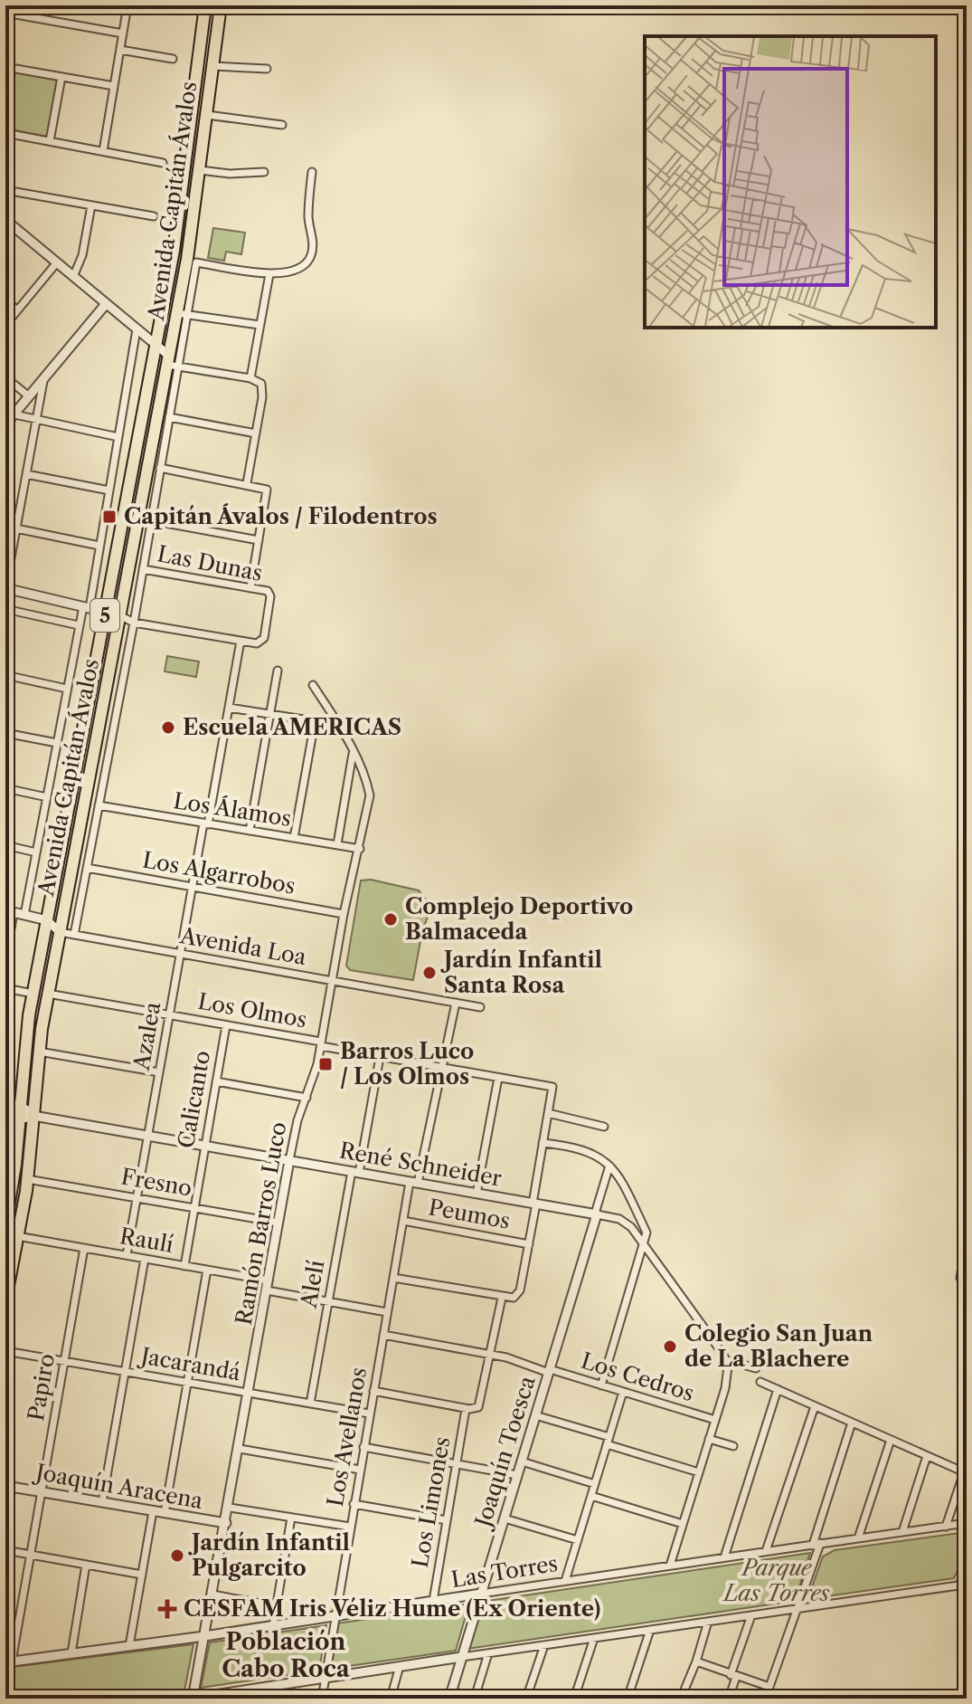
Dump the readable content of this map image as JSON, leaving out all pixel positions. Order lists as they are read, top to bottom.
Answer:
{
  "streets": {
    "highway": ["Avenida Capitán Ávalos", "5"],
    "street": [
      "Las Dunas",
      "Los Álamos",
      "Los Algarrobos",
      "Avenida Loa",
      "Los Olmos",
      "Azalea",
      "Calicanto",
      "René Schneider",
      "Fresno",
      "Peumos",
      "Ramón Barros Luco",
      "Raulí",
      "Alelí",
      "Jacarandá",
      "Los Cedros",
      "Papiro",
      "Los Avellanos",
      "Joaquín Toesca",
      "Joaquín Aracena",
      "Los Limones",
      "Las Torres"
    ]
  },
  "crossings": [
    ["Avenida Capitán Ávalos", "Las Dunas"],
    ["Avenida Capitán Ávalos", "Los Álamos"],
    ["Avenida Capitán Ávalos", "Los Algarrobos"],
    ["Avenida Capitán Ávalos", "Avenida Loa"],
    ["Avenida Capitán Ávalos", "Los Olmos"],
    ["Avenida Capitán Ávalos", "René Schneider"],
    ["Avenida Capitán Ávalos", "Fresno"],
    ["Avenida Capitán Ávalos", "Raulí"],
    ["Las Dunas", "Azalea"],
    ["Los Álamos", "Azalea"],
    ["Los Álamos", "Ramón Barros Luco"],
    ["Los Algarrobos", "Azalea"],
    ["Los Algarrobos", "Ramón Barros Luco"],
    ["Avenida Loa", "Azalea"],
    ["Avenida Loa", "Ramón Barros Luco"],
    ["Avenida Loa", "Los Avellanos"],
    ["Los Olmos", "Azalea"],
    ["Los Olmos", "Calicanto"],
    ["Los Olmos", "Ramón Barros Luco"],
    ["Los Olmos", "Alelí"],
    ["Los Olmos", "Los Avellanos"],
    ["Azalea", "René Schneider"],
    ["Azalea", "Fresno"],
    ["Azalea", "Raulí"],
    ["Calicanto", "René Schneider"],
    ["Calicanto", "Fresno"],
    ["Calicanto", "Raulí"],
    ["René Schneider", "Ramón Barros Luco"],
    ["René Schneider", "Alelí"],
    ["René Schneider", "Los Avellanos"],
    ["René Schneider", "Joaquín Toesca"],
    ["Fresno", "Ramón Barros Luco"],
    ["Peumos", "Los Avellanos"],
    ["Ramón Barros Luco", "Raulí"],
    ["Ramón Barros Luco", "Jacarandá"],
    ["Ramón Barros Luco", "Joaquín Aracena"],
    ["Ramón Barros Luco", "Las Torres"],
    ["Raulí", "Papiro"],
    ["Alelí", "Jacarandá"],
    ["Jacarandá", "Papiro"],
    ["Jacarandá", "Los Avellanos"],
    ["Los Cedros", "Los Avellanos"],
    ["Los Cedros", "Joaquín Toesca"],
    ["Papiro", "Joaquín Aracena"],
    ["Papiro", "Las Torres"],
    ["Los Avellanos", "Las Torres"],
    ["Joaquín Toesca", "Las Torres"],
    ["Los Limones", "Las Torres"]
  ],
  "districts": ["Población Cabo Roca"],
  "parks": ["Parque Las Torres"],
  "places": {
    "transit": ["Capitán Ávalos / Filodentros", "Barros Luco / Los Olmos"],
    "other": [
      "Escuela AMERICAS",
      "Complejo Deportivo Balmaceda",
      "Jardín Infantil Santa Rosa",
      "Colegio San Juan de La Blachere",
      "Jardín Infantil Pulgarcito"
    ],
    "health": ["CESFAM Iris Véliz Hume (Ex Oriente)"]
  }
}
